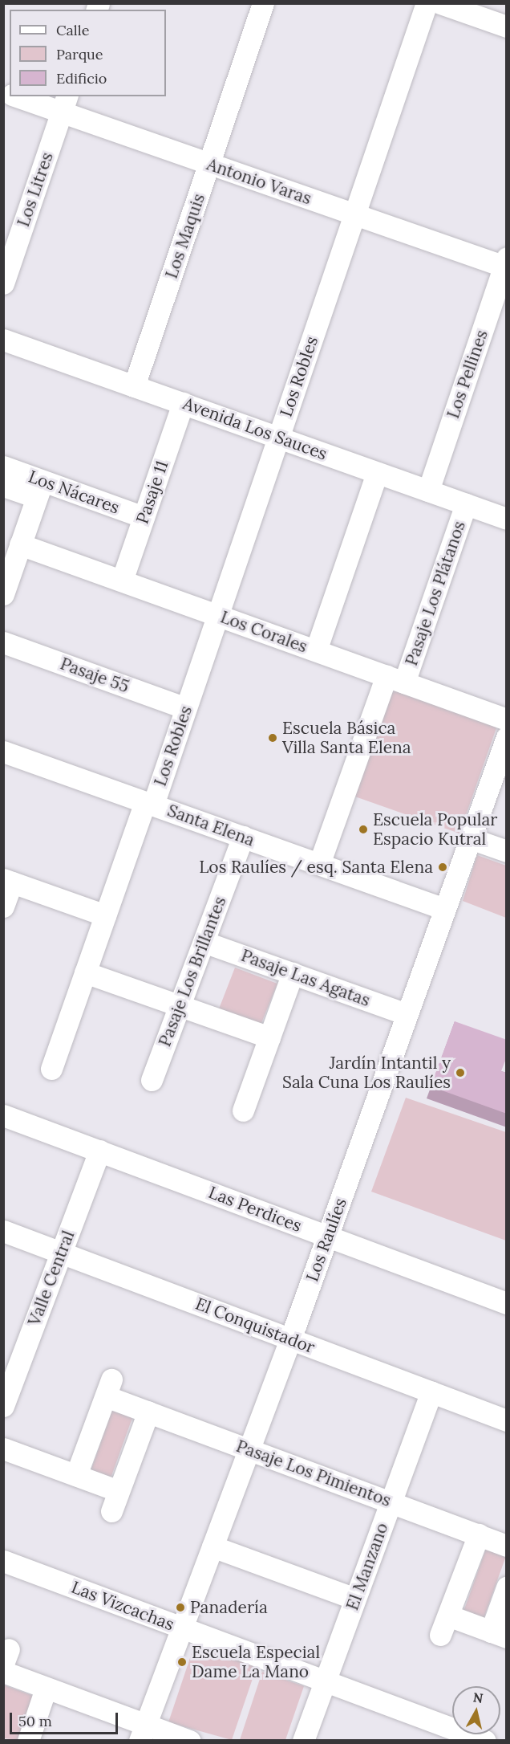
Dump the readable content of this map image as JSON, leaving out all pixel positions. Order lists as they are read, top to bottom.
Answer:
{
  "streets": {
    "street": [
      "Antonio Varas",
      "Los Litres",
      "Los Maquis",
      "Los Pellines",
      "Los Robles",
      "Avenida Los Sauces",
      "Los Nácares",
      "Pasaje 11",
      "Pasaje Los Plátanos",
      "Los Corales",
      "Pasaje 55",
      "Santa Elena",
      "Pasaje Los Brillantes",
      "Pasaje Las Agatas",
      "Las Perdices",
      "Los Raulíes",
      "Valle Central",
      "El Conquistador",
      "Pasaje Los Pimientos",
      "El Manzano",
      "Las Vizcachas"
    ]
  },
  "crossings": [
    ["Antonio Varas", "Los Litres"],
    ["Antonio Varas", "Los Maquis"],
    ["Antonio Varas", "Los Pellines"],
    ["Antonio Varas", "Los Robles"],
    ["Los Maquis", "Avenida Los Sauces"],
    ["Los Pellines", "Avenida Los Sauces"],
    ["Los Robles", "Avenida Los Sauces"],
    ["Los Robles", "Los Corales"],
    ["Los Robles", "Pasaje 55"],
    ["Los Robles", "Santa Elena"],
    ["Avenida Los Sauces", "Pasaje 11"],
    ["Avenida Los Sauces", "Pasaje Los Plátanos"],
    ["Los Nácares", "Pasaje 11"],
    ["Pasaje 11", "Los Corales"],
    ["Pasaje Los Plátanos", "Los Corales"],
    ["Pasaje Los Plátanos", "Santa Elena"],
    ["Santa Elena", "Pasaje Los Brillantes"],
    ["Santa Elena", "Los Raulíes"],
    ["Pasaje Los Brillantes", "Pasaje Las Agatas"],
    ["Pasaje Las Agatas", "Los Raulíes"],
    ["Las Perdices", "Los Raulíes"],
    ["Las Perdices", "Valle Central"],
    ["Los Raulíes", "El Conquistador"],
    ["Los Raulíes", "Pasaje Los Pimientos"],
    ["Los Raulíes", "Las Vizcachas"],
    ["Valle Central", "El Conquistador"],
    ["El Conquistador", "El Manzano"],
    ["Pasaje Los Pimientos", "El Manzano"],
    ["El Manzano", "Las Vizcachas"]
  ],
  "places": [
    "Escuela Básica Villa Santa Elena",
    "Escuela Popular Espacio Kutral",
    "Los Raulíes / esq. Santa Elena",
    "Jardín Intantil y Sala Cuna Los Raulíes",
    "Panadería",
    "Escuela Especial Dame La Mano"
  ],
  "legend": ["Calle", "Parque", "Edificio"],
  "scale_bar": "50 m",
  "north": "top"
}
